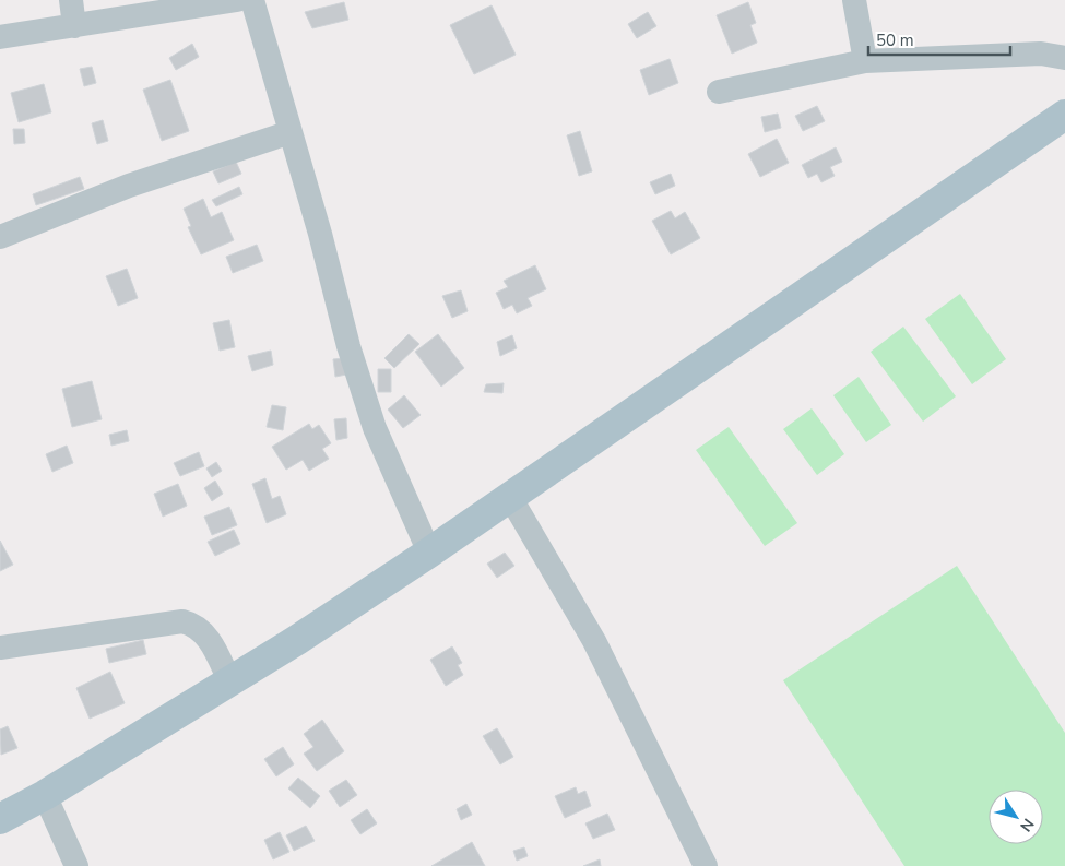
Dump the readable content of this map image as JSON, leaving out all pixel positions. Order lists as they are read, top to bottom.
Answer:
{
  "scale_bar": "50 m",
  "north": "bottom right"
}
